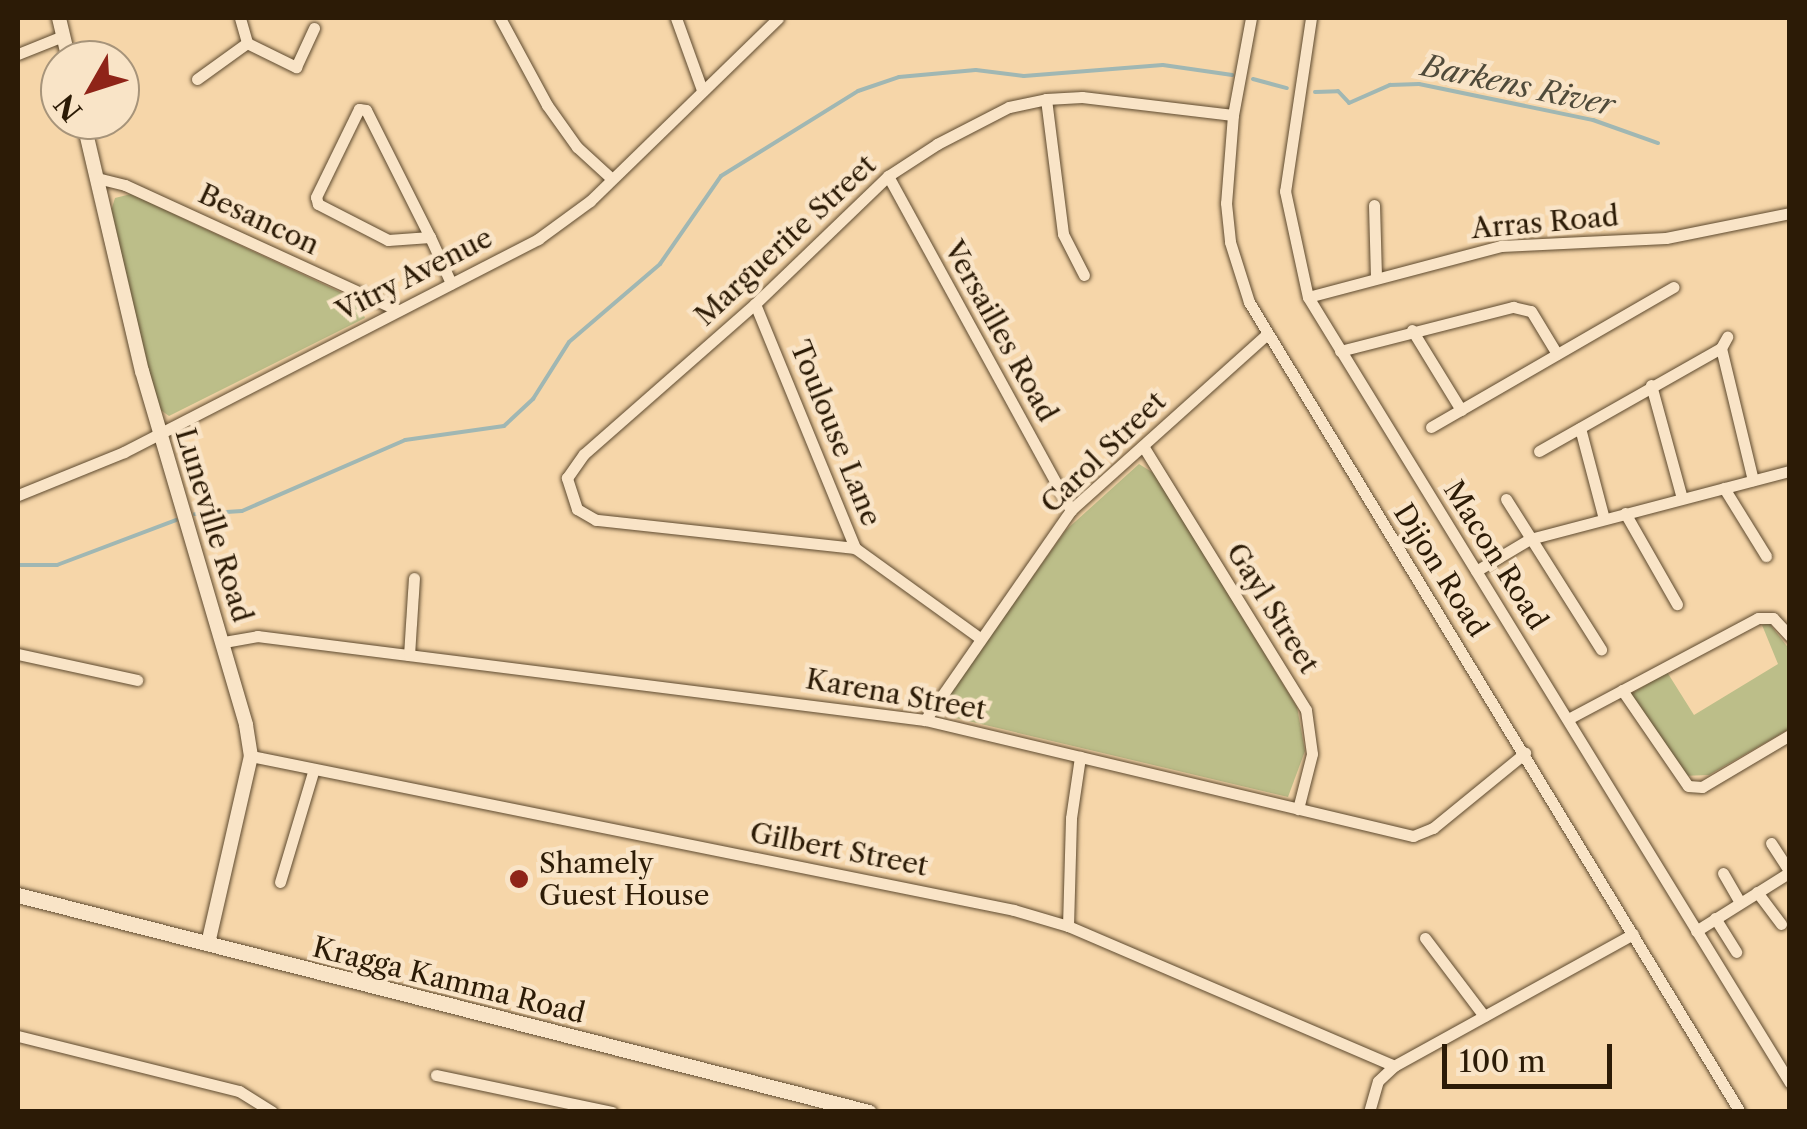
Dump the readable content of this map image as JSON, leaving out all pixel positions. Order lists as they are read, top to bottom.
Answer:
{
  "streets": {
    "main road": ["Kragga Kamma Road"],
    "street": [
      "Besancon",
      "Arras Road",
      "Marguerite Street",
      "Vitry Avenue",
      "Versailles Road",
      "Toulouse Lane",
      "Carol Street",
      "Luneville Road",
      "Macon Road",
      "Dijon Road",
      "Gayl Street",
      "Karena Street",
      "Gilbert Street"
    ]
  },
  "crossings": [
    ["Besancon", "Vitry Avenue"],
    ["Besancon", "Luneville Road"],
    ["Arras Road", "Macon Road"],
    ["Marguerite Street", "Versailles Road"],
    ["Marguerite Street", "Toulouse Lane"],
    ["Marguerite Street", "Dijon Road"],
    ["Vitry Avenue", "Luneville Road"],
    ["Versailles Road", "Carol Street"],
    ["Toulouse Lane", "Carol Street"],
    ["Carol Street", "Dijon Road"],
    ["Carol Street", "Gayl Street"],
    ["Carol Street", "Karena Street"],
    ["Luneville Road", "Karena Street"],
    ["Luneville Road", "Gilbert Street"],
    ["Luneville Road", "Kragga Kamma Road"],
    ["Dijon Road", "Karena Street"],
    ["Gayl Street", "Karena Street"]
  ],
  "water": ["Barkens River"],
  "places": ["Shamely Guest House"],
  "scale_bar": "100 m",
  "north": "bottom left"
}
